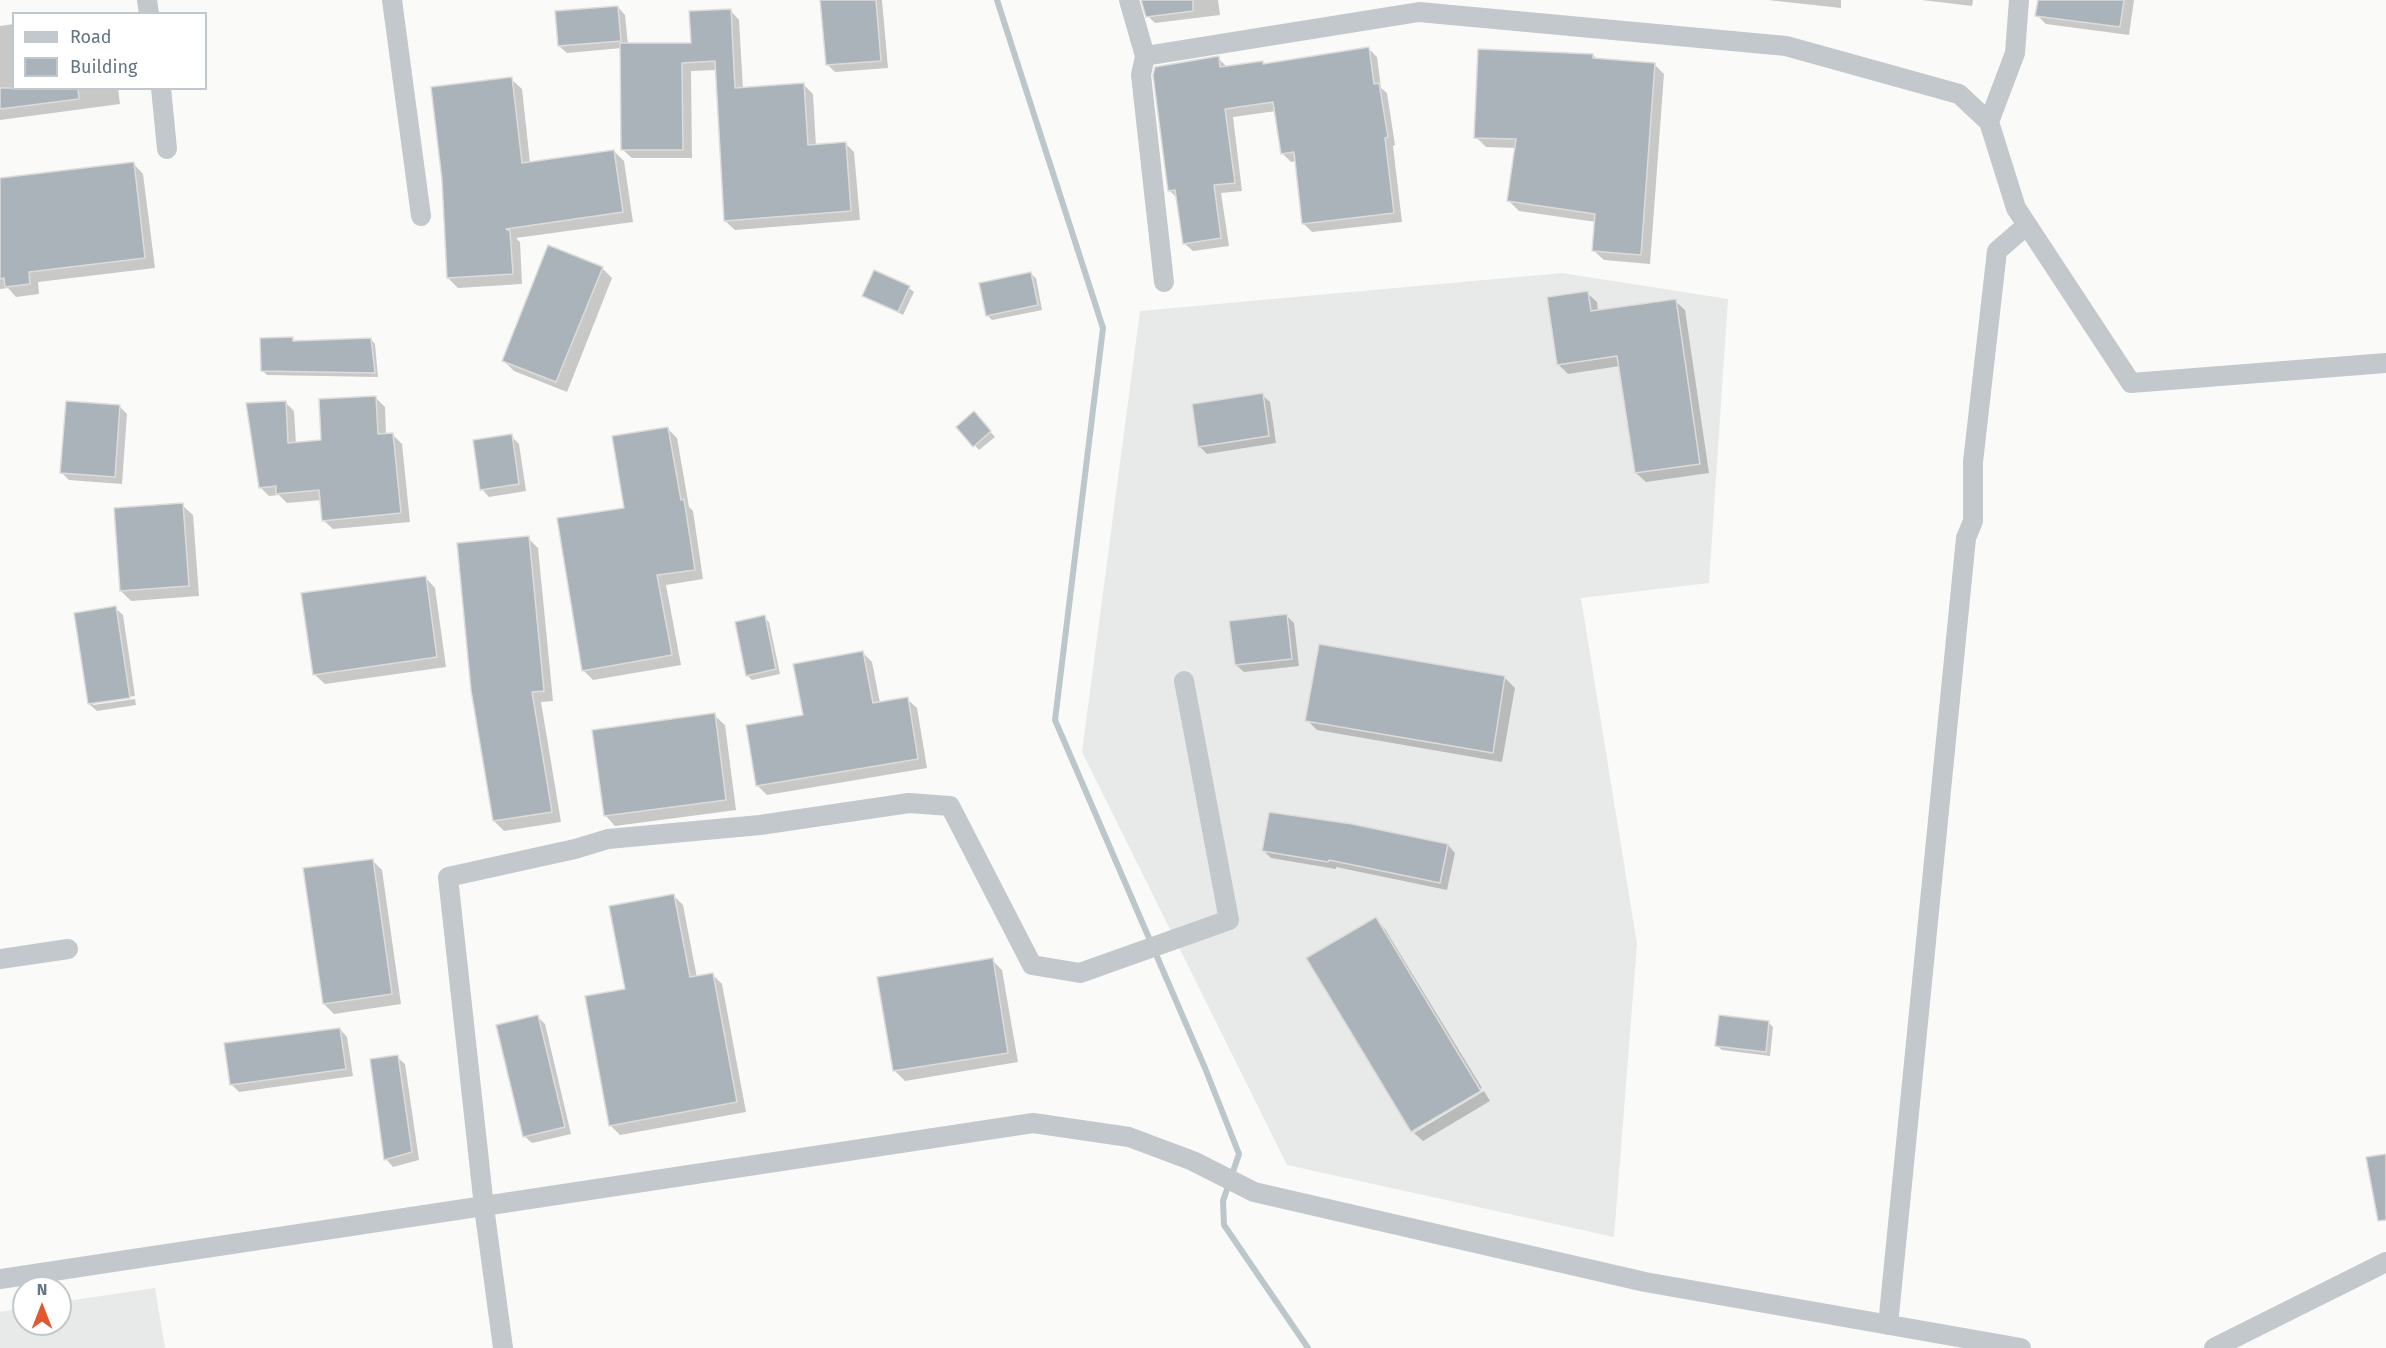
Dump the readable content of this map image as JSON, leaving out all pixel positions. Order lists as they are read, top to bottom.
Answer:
{
  "legend": ["Road", "Building"],
  "north": "top"
}
